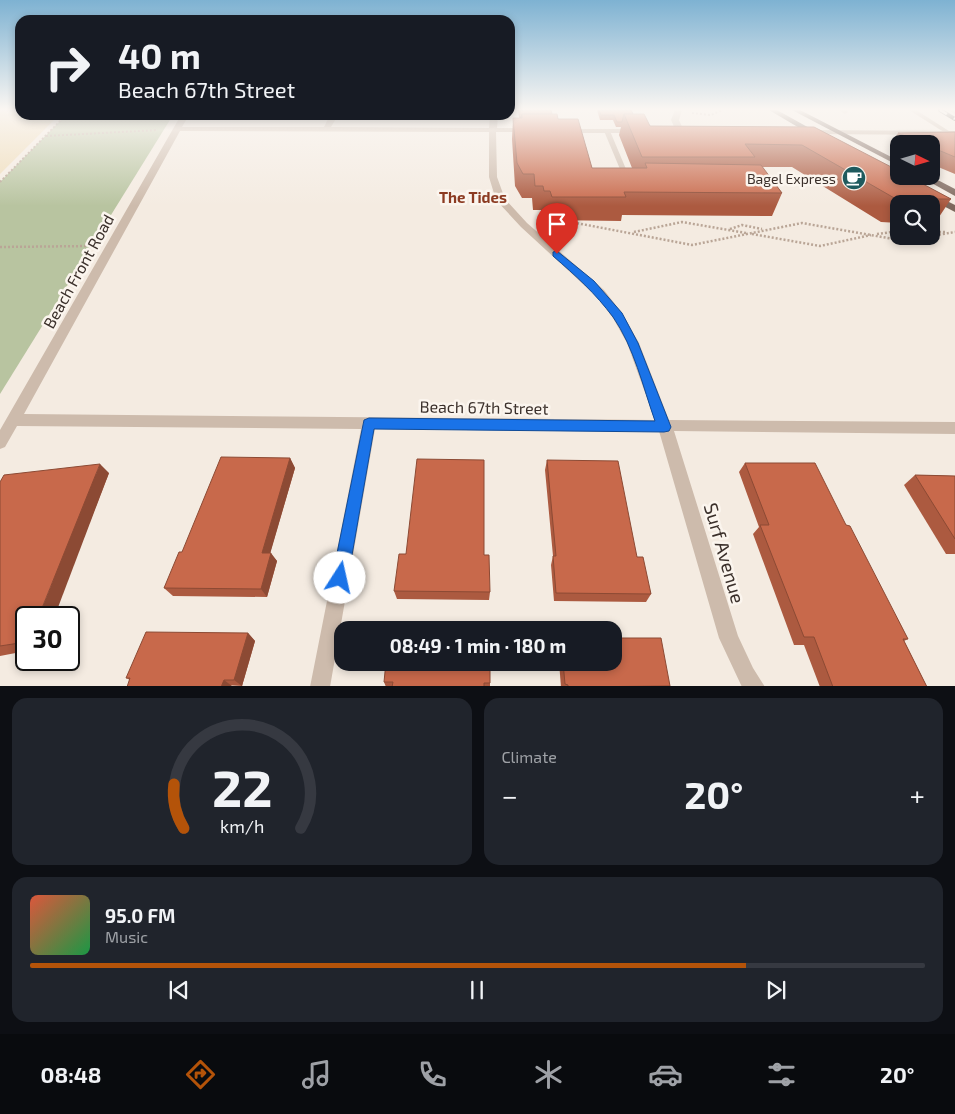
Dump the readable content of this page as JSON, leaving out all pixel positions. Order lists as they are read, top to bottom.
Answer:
{
  "streets": {
    "street": ["Beach Front Road", "Beach 67th Street", "Surf Avenue"]
  },
  "crossings": [
    ["Beach Front Road", "Beach 67th Street"],
    ["Beach 67th Street", "Surf Avenue"]
  ],
  "districts": ["The Tides"],
  "places": {
    "cafe": ["Bagel Express"]
  },
  "north": "right",
  "page": {
    "turn": ["40 m", "Beach 67th Street"],
    "limit": "30",
    "trip": "08:49 · 1 min · 180 m",
    "tile": "Climate",
    "heat": ["−", "20°", "+"],
    "song": ["95.0 FM", "Music"],
    "tabs": ["08:48", "20°"],
    "gauge": ["22", "km/h"]
  }
}
